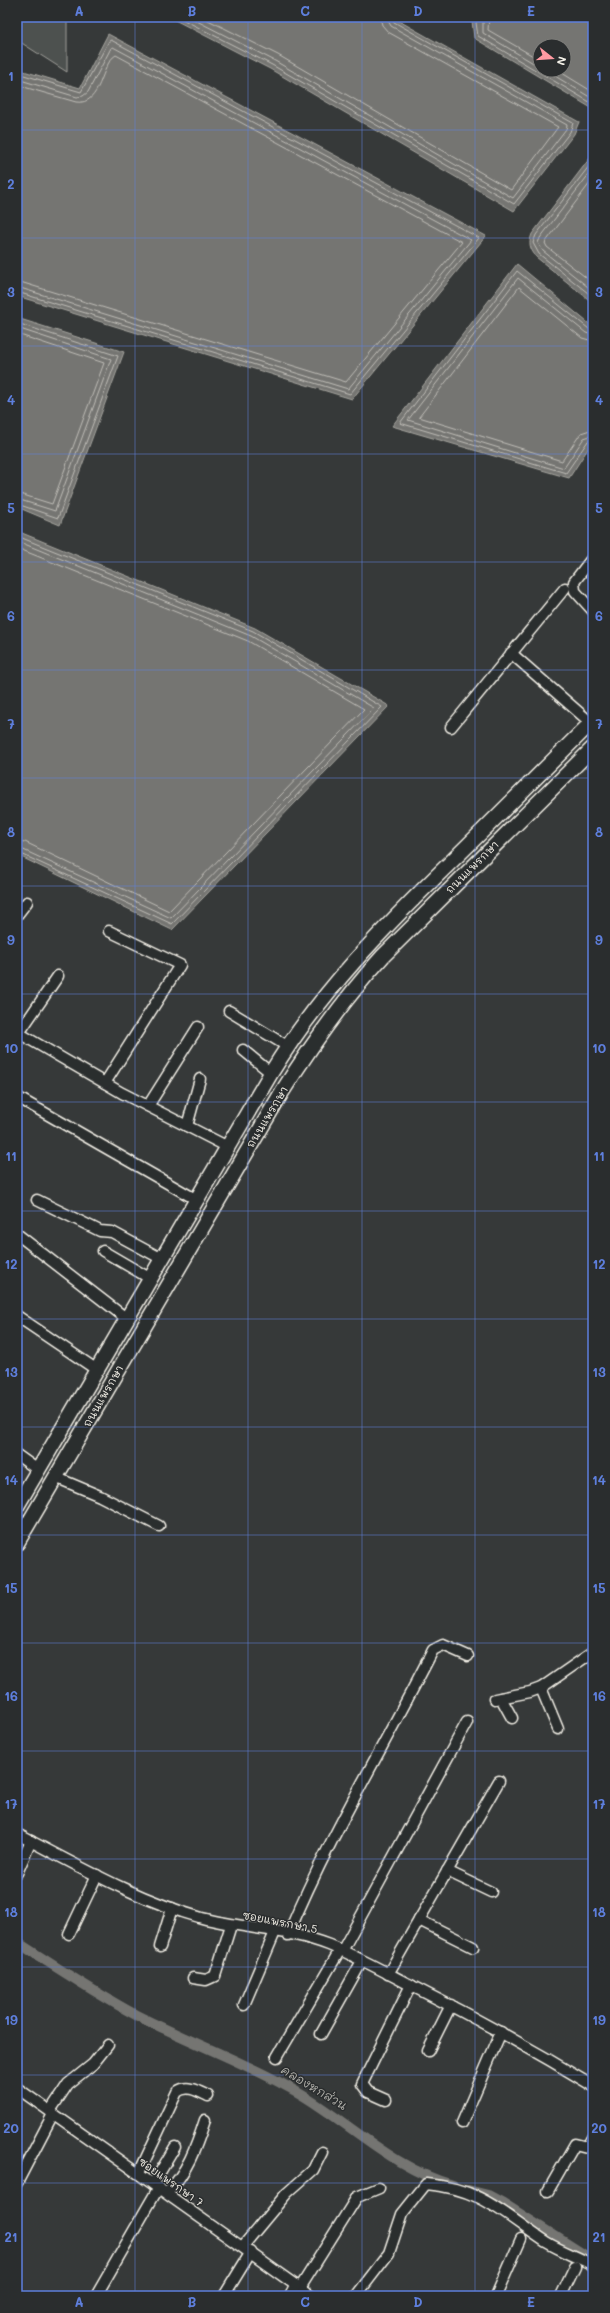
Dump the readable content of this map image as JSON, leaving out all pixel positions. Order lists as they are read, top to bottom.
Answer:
{
  "streets": {
    "main road": ["ถนนแพรกษา"],
    "street": ["ซอยแพรกษา 5", "ซอยแพรกษา 7"]
  },
  "water": ["คลองหกส่วน"],
  "north": "right",
  "grid": {
    "columns": [
      "A",
      "B",
      "C",
      "D",
      "E"
    ],
    "rows": [
      "1",
      "2",
      "3",
      "4",
      "5",
      "6",
      "7",
      "8",
      "9",
      "10",
      "11",
      "12",
      "13",
      "14",
      "15",
      "16",
      "17",
      "18",
      "19",
      "20",
      "21"
    ]
  }
}
